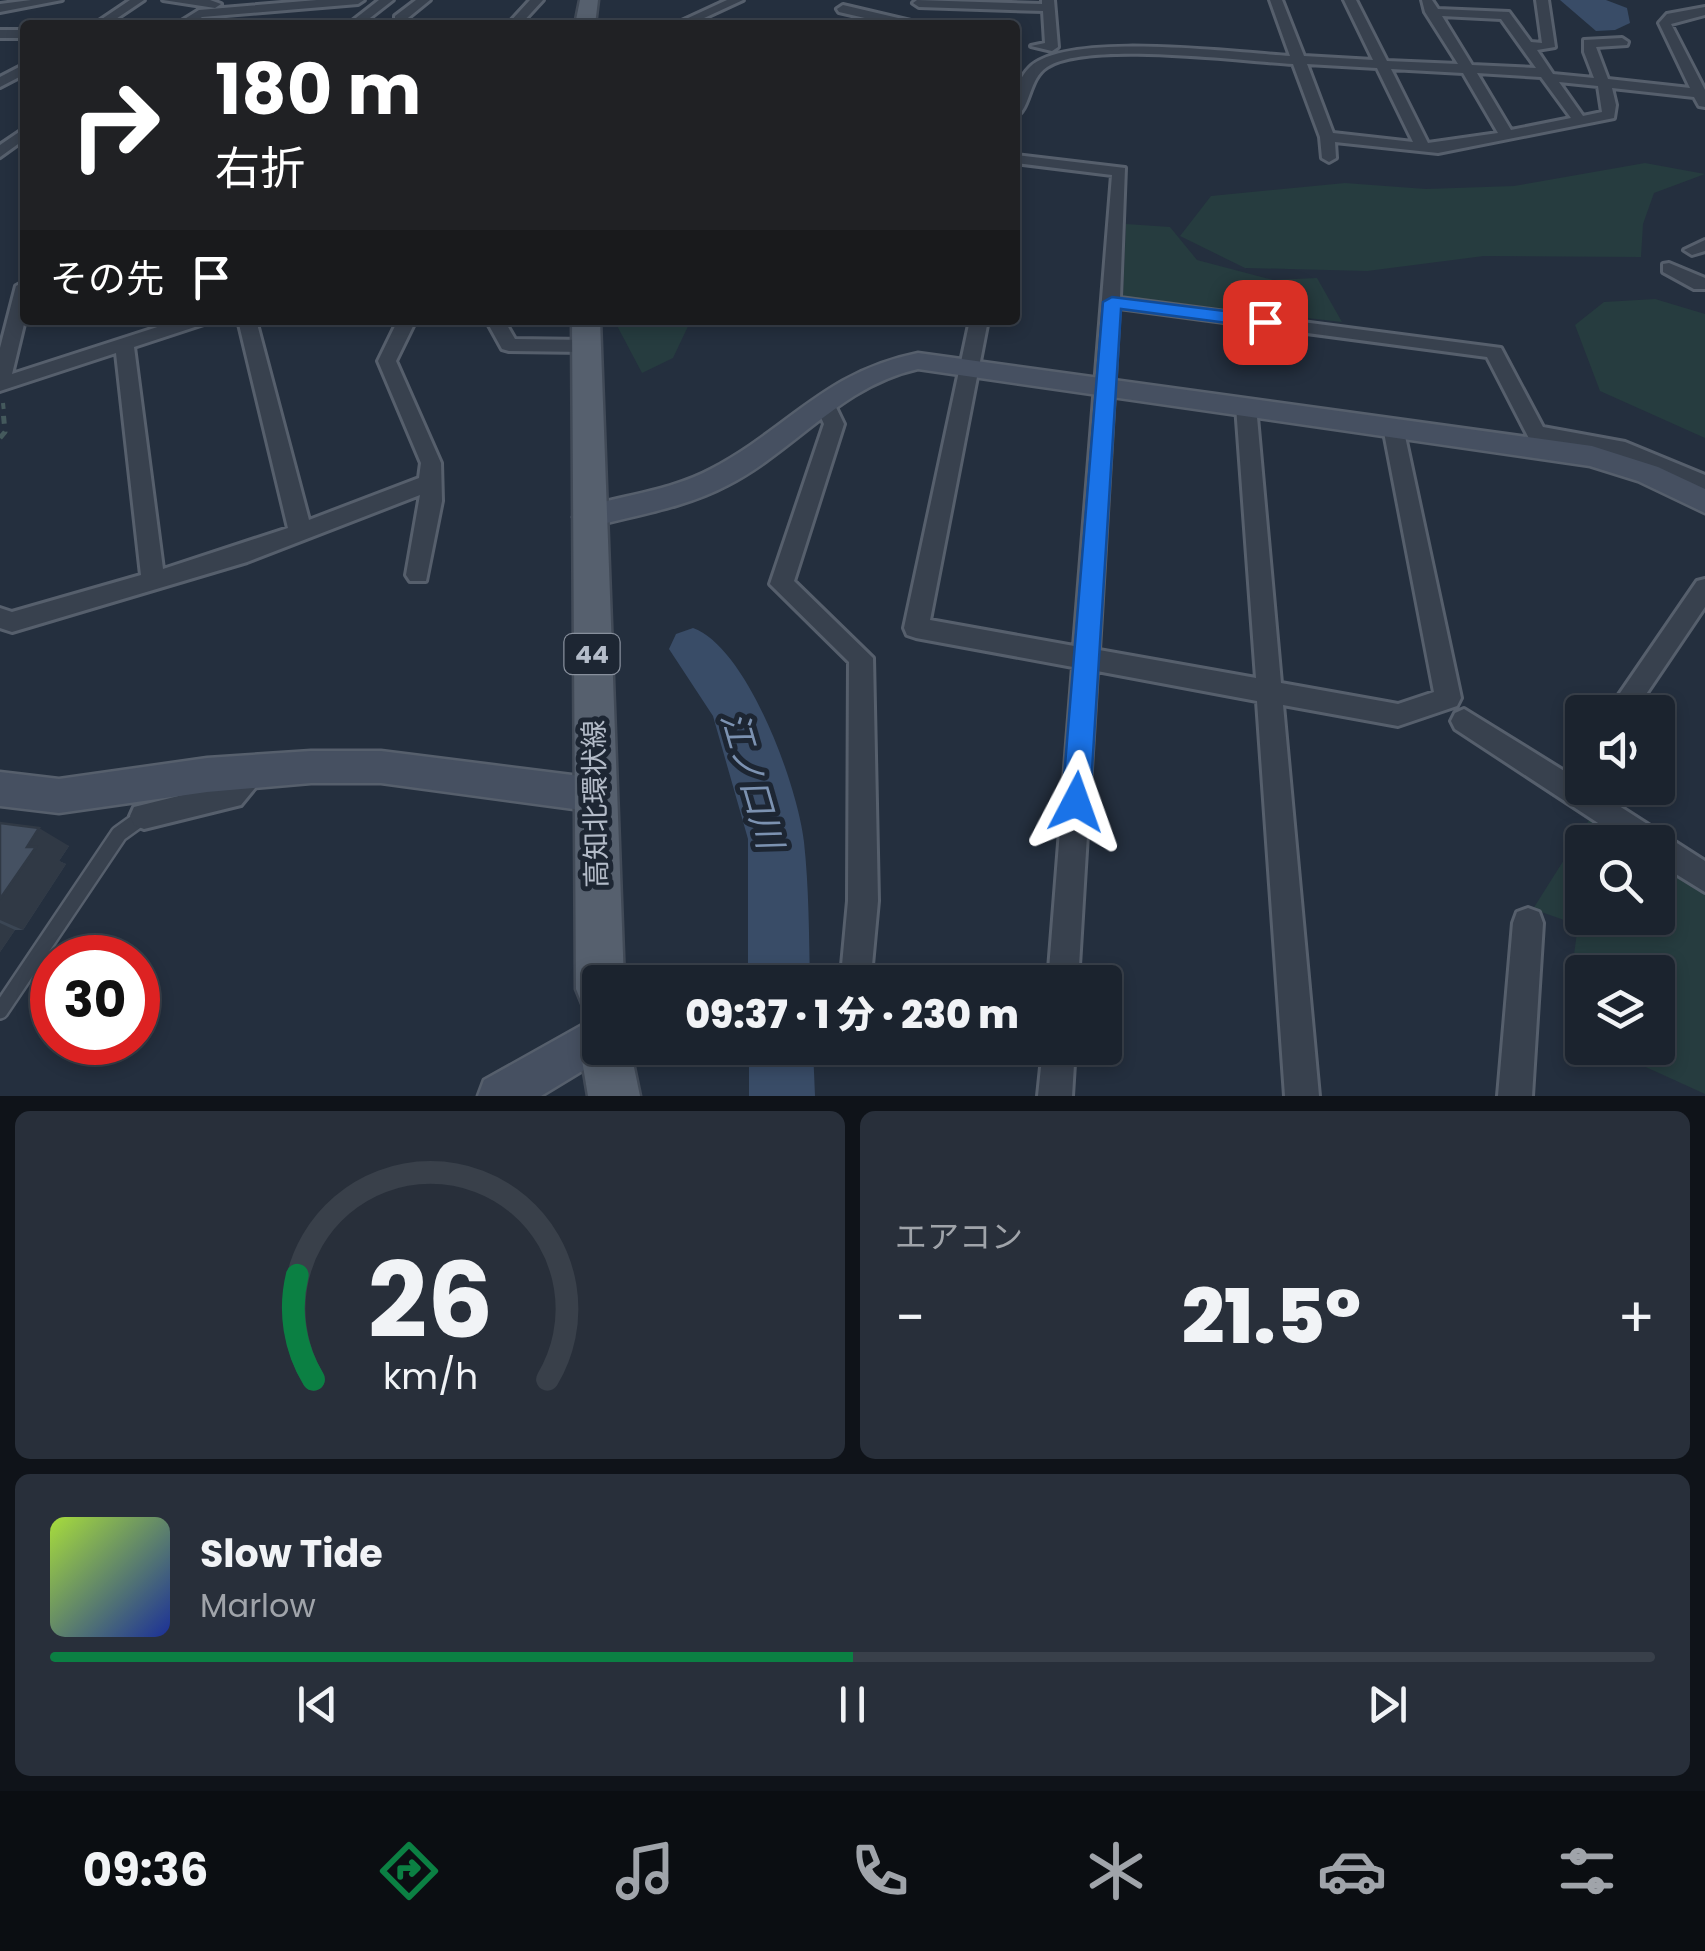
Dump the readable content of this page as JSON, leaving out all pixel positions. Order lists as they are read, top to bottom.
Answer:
{
  "streets": {
    "main road": ["44", "高知北環状線"]
  },
  "water": ["江ノ口川"],
  "page": {
    "turn": ["180 m", "右折"],
    "then": "その先",
    "limit": "30",
    "trip": "09:37 · 1 分 · 230 m",
    "tile": "エアコン",
    "heat": ["−", "21.5°", "+"],
    "song": ["Slow Tide", "Marlow"],
    "tabs": "09:36",
    "gauge": ["26", "km/h"]
  }
}
